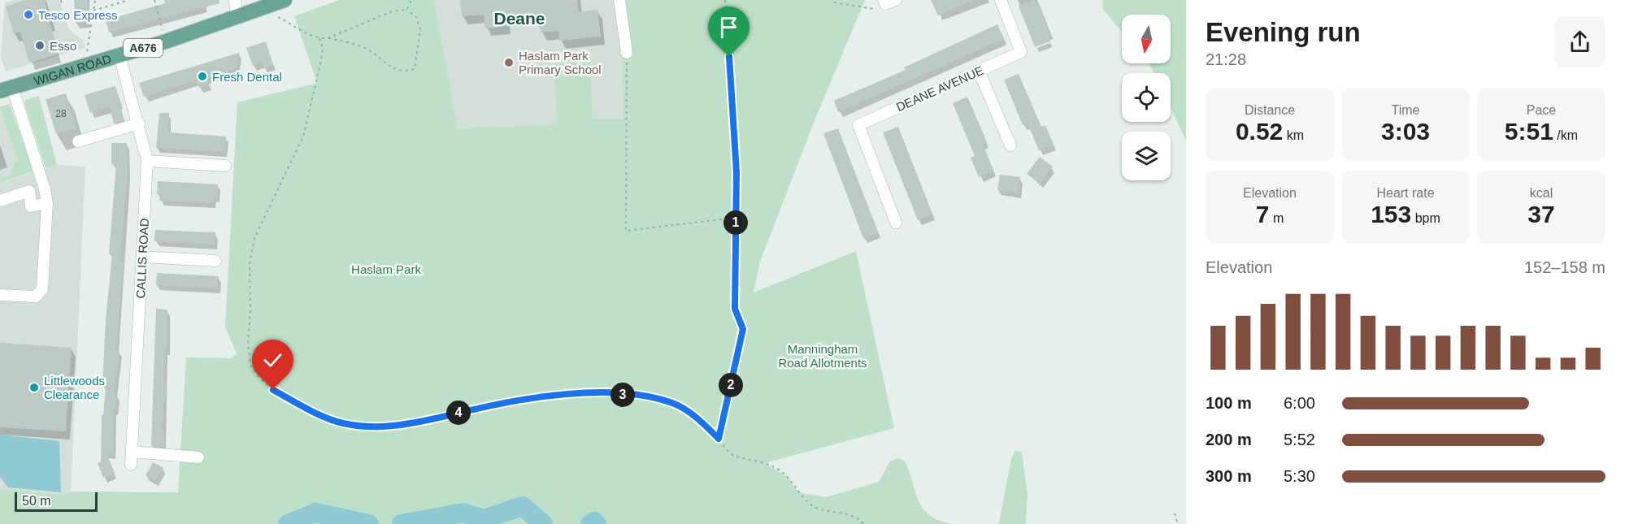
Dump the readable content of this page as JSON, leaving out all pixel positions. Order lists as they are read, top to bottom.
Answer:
{
  "streets": {
    "main road": ["A676", "WIGAN ROAD"],
    "street": ["DEANE AVENUE", "CALLIS ROAD"]
  },
  "crossings": [
    ["WIGAN ROAD", "CALLIS ROAD"]
  ],
  "districts": ["Deane"],
  "parks": ["Haslam Park", "Manningham Road Allotments"],
  "places": [
    "Tesco Express",
    "Esso",
    "Haslam Park Primary School",
    "Fresh Dental",
    "Littlewoods Clearance"
  ],
  "house_numbers": ["28"],
  "scale_bar": "50 m",
  "north": "bottom",
  "page": {
    "heading": ["Evening run", "21:28"],
    "stats": [
      ["Distance", "0.52 km"],
      ["Time", "3:03"],
      ["Pace", "5:51 /km"],
      ["Elevation", "7 m"],
      ["Heart rate", "153 bpm"],
      ["kcal", "37"]
    ],
    "pins": [
      "1",
      "2",
      "3",
      "4"
    ],
    "chart": ["Elevation", "152–158 m"],
    "list": [
      {
        "name": "100 m",
        "note": "6:00"
      },
      {
        "name": "200 m",
        "note": "5:52"
      },
      {
        "name": "300 m",
        "note": "5:30"
      }
    ],
    "scale": "50 m"
  }
}
